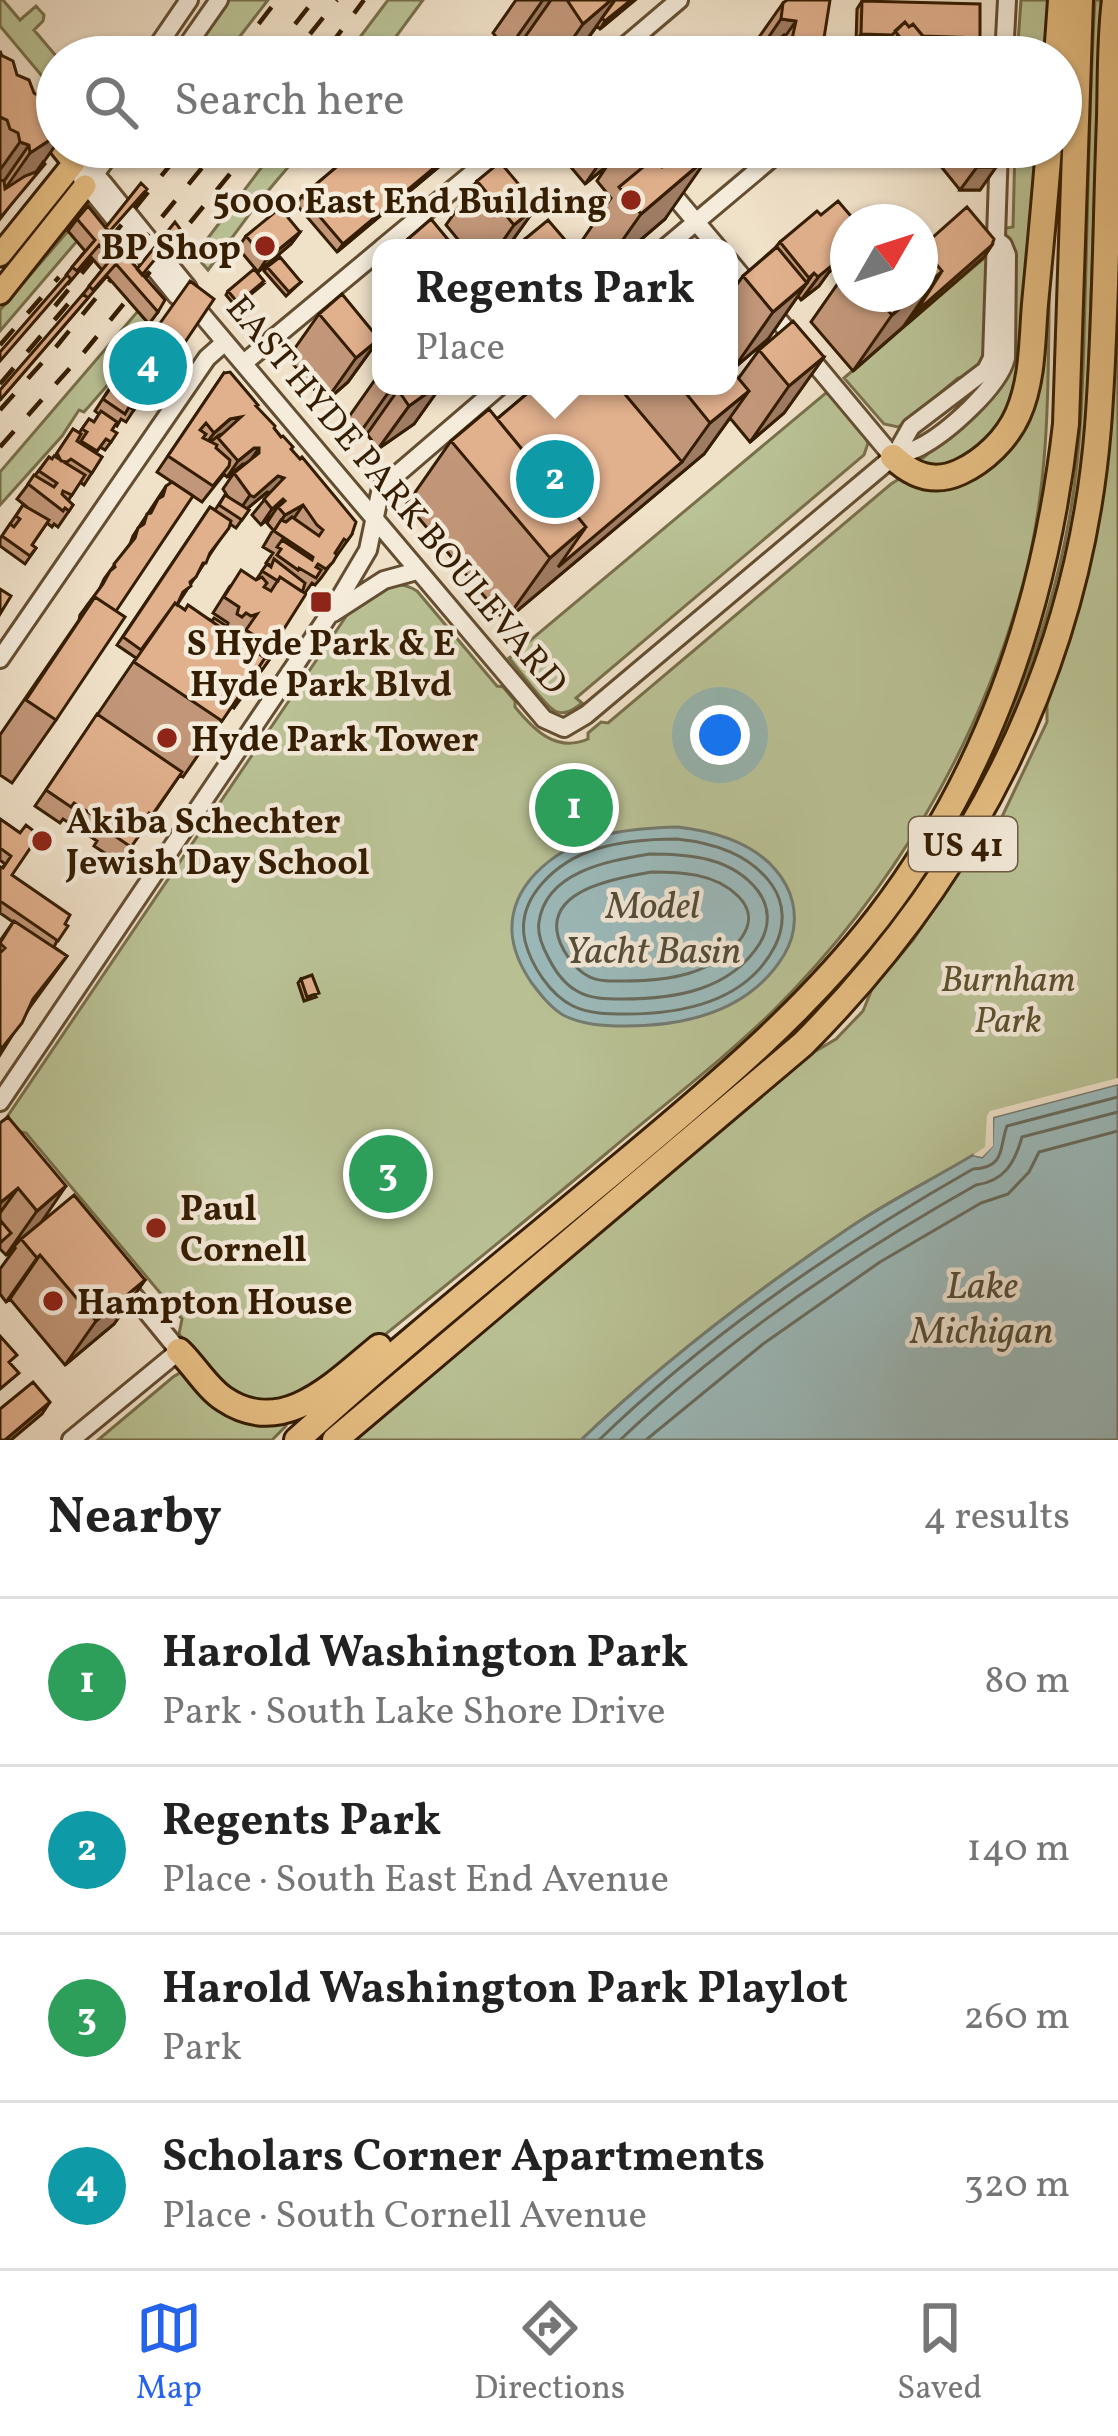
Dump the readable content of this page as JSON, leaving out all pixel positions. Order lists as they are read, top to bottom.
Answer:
{
  "streets": {
    "highway": ["US 41"],
    "street": ["EAST HYDE PARK BOULEVARD"]
  },
  "water": ["Model Yacht Basin", "Lake Michigan"],
  "parks": ["Burnham Park"],
  "places": {
    "other": [
      "5000 East End Building",
      "BP Shop",
      "Hyde Park Tower",
      "Akiba Schechter Jewish Day School",
      "Paul Cornell",
      "Hampton House"
    ],
    "transit": ["S Hyde Park & E Hyde Park Blvd"]
  },
  "north": "top right",
  "page": {
    "search": "Search here",
    "popup": ["Regents Park", "Place"],
    "pins": [
      "4",
      "2",
      "1",
      "3"
    ],
    "heading": ["Nearby", "4 results"],
    "list": [
      {
        "mark": "1",
        "name": "Harold Washington Park",
        "note": "Park · South Lake Shore Drive",
        "value": "80 m"
      },
      {
        "mark": "2",
        "name": "Regents Park",
        "note": "Place · South East End Avenue",
        "value": "140 m"
      },
      {
        "mark": "3",
        "name": "Harold Washington Park Playlot",
        "note": "Park",
        "value": "260 m"
      },
      {
        "mark": "4",
        "name": "Scholars Corner Apartments",
        "note": "Place · South Cornell Avenue",
        "value": "320 m"
      }
    ],
    "nav": ["Map", "Directions", "Saved"]
  }
}
